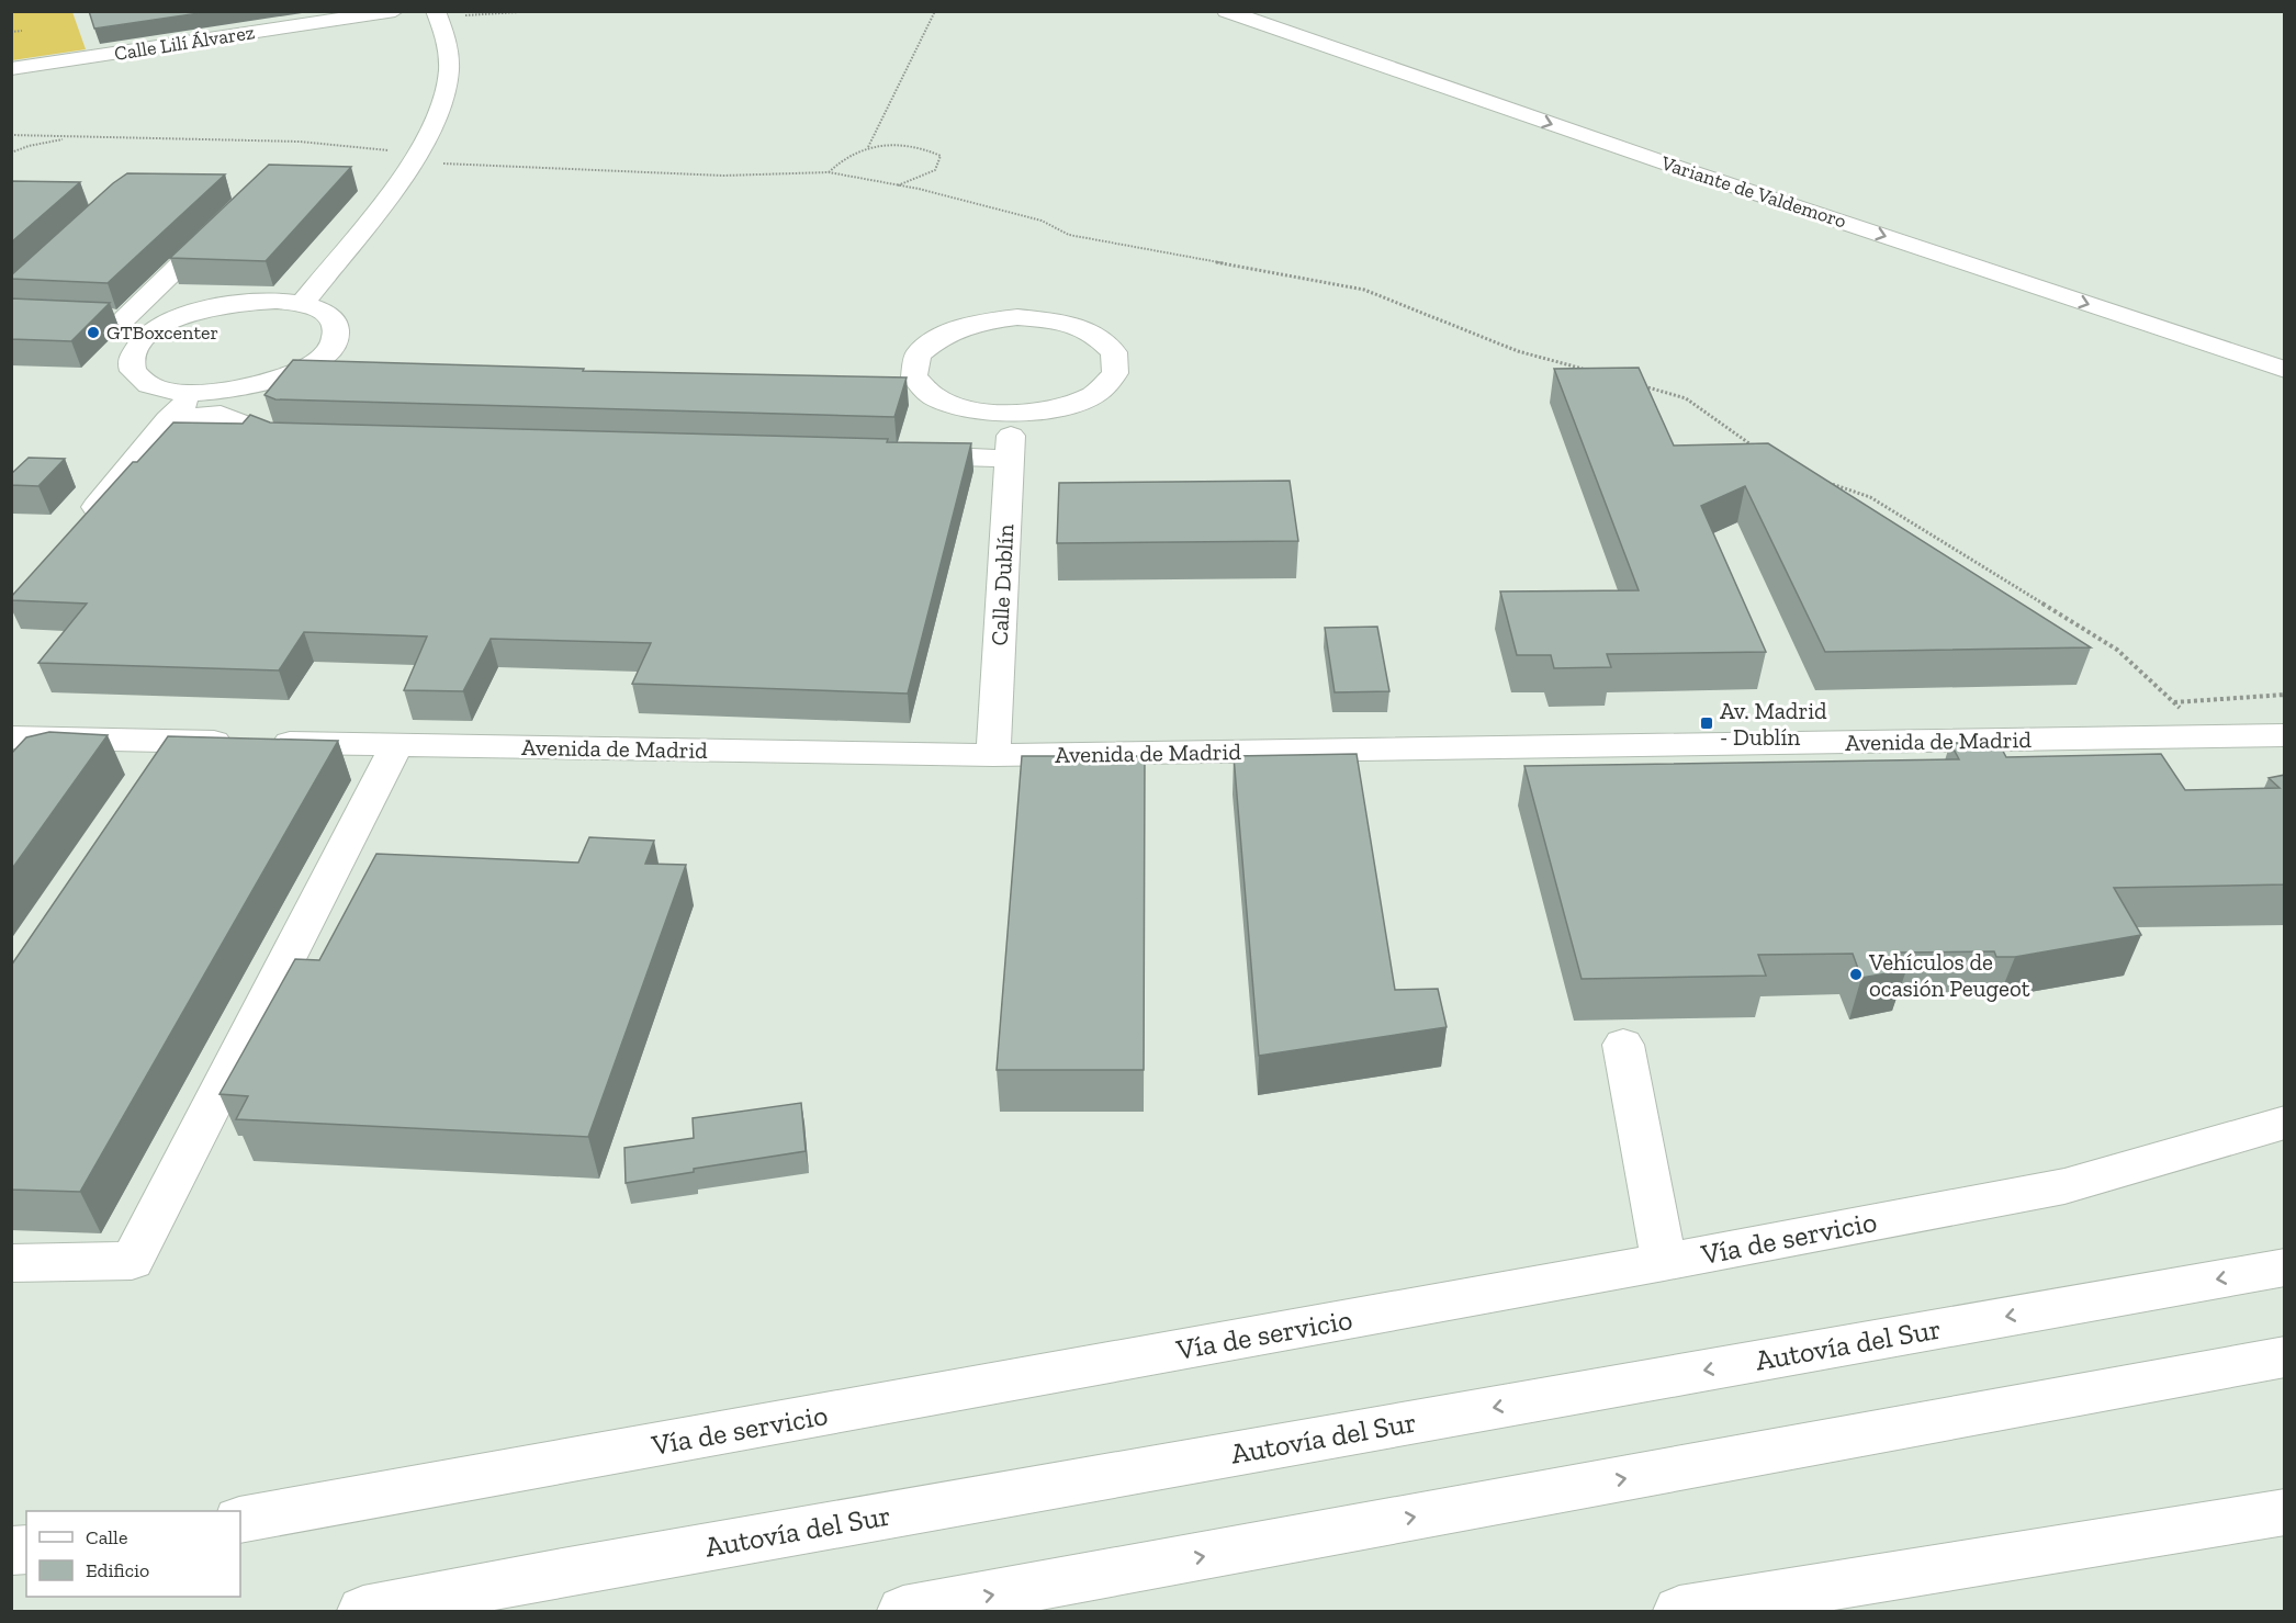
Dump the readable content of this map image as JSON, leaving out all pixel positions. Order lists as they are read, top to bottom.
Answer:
{
  "streets": {
    "main road": [
      "Calle Lilí Álvarez",
      "Variante de Valdemoro",
      "Calle Dublín",
      "Avenida de Madrid",
      "Vía de servicio",
      "Autovía del Sur"
    ]
  },
  "crossings": [
    ["Calle Dublín", "Avenida de Madrid"]
  ],
  "places": {
    "other": ["GTBoxcenter", "Vehículos de ocasión Peugeot"],
    "transit": ["Av. Madrid - Dublín"]
  },
  "legend": ["Calle", "Edificio"]
}
